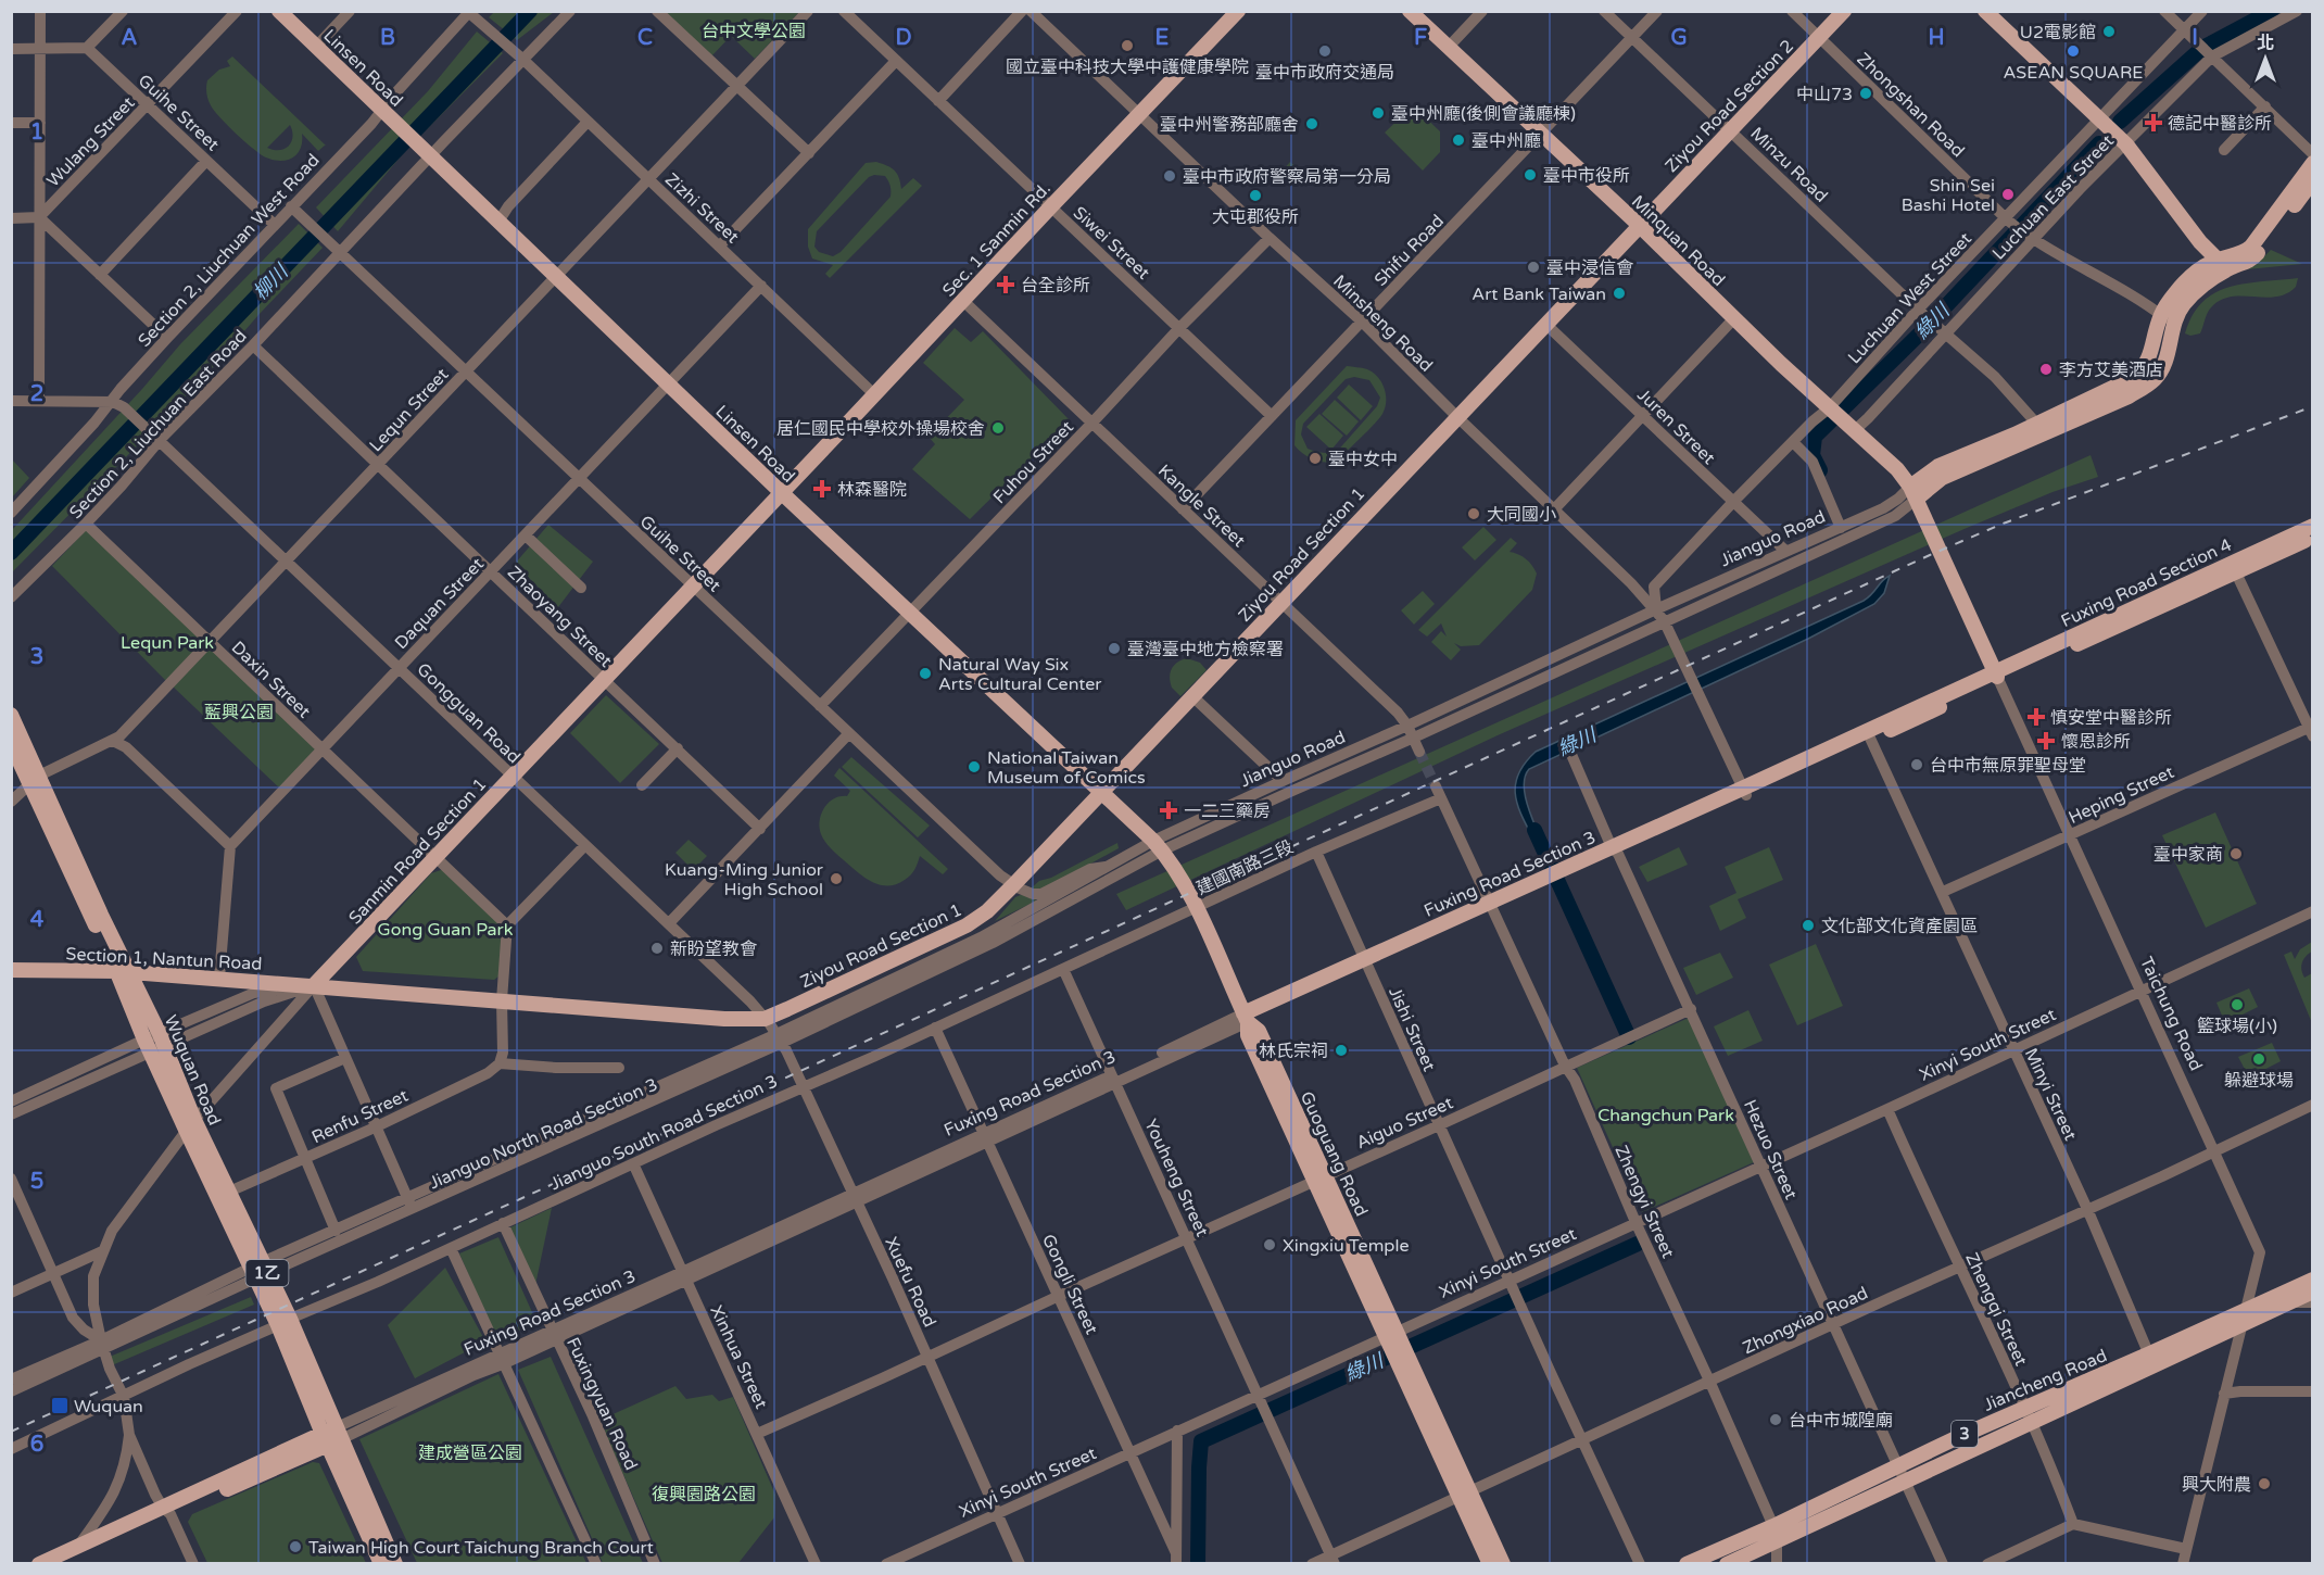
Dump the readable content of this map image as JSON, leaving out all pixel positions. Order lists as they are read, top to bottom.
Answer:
{
  "streets": {
    "main road": [
      "Linsen Road",
      "Ziyou Road Section 2",
      "Sec. 1 Sanmin Rd.",
      "Minquan Road",
      "Jianguo Road",
      "Ziyou Road Section 1",
      "Fuxing Road Section 4",
      "Sanmin Road Section 1",
      "Fuxing Road Section 3",
      "Section 1, Nantun Road",
      "Taichung Road",
      "Wuquan Road",
      "Guoguang Road",
      "1乙",
      "Jiancheng Road",
      "3"
    ],
    "street": [
      "Zhongshan Road",
      "Guihe Street",
      "Wulang Street",
      "Minzu Road",
      "Luchuan East Street",
      "Zizhi Street",
      "Siwei Street",
      "Section 2, Liuchuan West Road",
      "Shifu Road",
      "Luchuan West Street",
      "Minsheng Road",
      "Lequn Street",
      "Section 2, Liuchuan East Road",
      "Juren Street",
      "Fuhou Street",
      "Kangle Street",
      "Daquan Street",
      "Zhaoyang Street",
      "Daxin Street",
      "Gongguan Road",
      "Heping Street",
      "建國南路三段",
      "Jishi Street",
      "Xinyi South Street",
      "Minyi Street",
      "Renfu Street",
      "Aiguo Street",
      "Jianguo South Road Section 3",
      "Jianguo North Road Section 3",
      "Hezuo Street",
      "Youheng Street",
      "Zhengyi Street",
      "Xuefu Road",
      "Gongli Street",
      "Zhengqi Street",
      "Zhongxiao Road",
      "Xinhua Street",
      "Fuxingyuan Road"
    ]
  },
  "crossings": [
    ["Linsen Road", "Sec. 1 Sanmin Rd."],
    ["Linsen Road", "Section 2, Liuchuan West Road"],
    ["Linsen Road", "Lequn Street"],
    ["Linsen Road", "Section 2, Liuchuan East Road"],
    ["Linsen Road", "Fuhou Street"],
    ["Linsen Road", "Ziyou Road Section 1"],
    ["Linsen Road", "Daquan Street"],
    ["Linsen Road", "Sanmin Road Section 1"],
    ["Linsen Road", "Guoguang Road"],
    ["Zhongshan Road", "Ziyou Road Section 2"],
    ["Zhongshan Road", "Luchuan East Street"],
    ["Zhongshan Road", "Luchuan West Street"],
    ["Ziyou Road Section 2", "Minzu Road"],
    ["Ziyou Road Section 2", "Minquan Road"],
    ["Ziyou Road Section 2", "Ziyou Road Section 1"],
    ["Guihe Street", "Wulang Street"],
    ["Guihe Street", "Section 2, Liuchuan West Road"],
    ["Guihe Street", "Lequn Street"],
    ["Guihe Street", "Section 2, Liuchuan East Road"],
    ["Guihe Street", "Fuhou Street"],
    ["Guihe Street", "Ziyou Road Section 1"],
    ["Guihe Street", "Daquan Street"],
    ["Guihe Street", "Sanmin Road Section 1"],
    ["Minzu Road", "Luchuan East Street"],
    ["Minzu Road", "Shifu Road"],
    ["Minzu Road", "Luchuan West Street"],
    ["Luchuan East Street", "Minquan Road"],
    ["Luchuan East Street", "Luchuan West Street"],
    ["Zizhi Street", "Sec. 1 Sanmin Rd."],
    ["Zizhi Street", "Section 2, Liuchuan West Road"],
    ["Zizhi Street", "Lequn Street"],
    ["Zizhi Street", "Section 2, Liuchuan East Road"],
    ["Zizhi Street", "Daquan Street"],
    ["Sec. 1 Sanmin Rd.", "Siwei Street"],
    ["Sec. 1 Sanmin Rd.", "Minsheng Road"],
    ["Sec. 1 Sanmin Rd.", "Kangle Street"],
    ["Sec. 1 Sanmin Rd.", "Sanmin Road Section 1"],
    ["Minquan Road", "Shifu Road"],
    ["Minquan Road", "Luchuan West Street"],
    ["Minquan Road", "Jianguo Road"],
    ["Minquan Road", "Ziyou Road Section 1"],
    ["Minquan Road", "Taichung Road"],
    ["Siwei Street", "Shifu Road"],
    ["Siwei Street", "Fuhou Street"],
    ["Section 2, Liuchuan West Road", "Gongguan Road"],
    ["Shifu Road", "Minsheng Road"],
    ["Shifu Road", "Kangle Street"],
    ["Luchuan West Street", "Minsheng Road"],
    ["Luchuan West Street", "Juren Street"],
    ["Luchuan West Street", "Jianguo Road"],
    ["Minsheng Road", "Fuhou Street"],
    ["Minsheng Road", "Jianguo Road"],
    ["Minsheng Road", "Ziyou Road Section 1"],
    ["Minsheng Road", "Fuxing Road Section 3"],
    ["Lequn Street", "Zhaoyang Street"],
    ["Lequn Street", "Daxin Street"],
    ["Lequn Street", "Gongguan Road"],
    ["Lequn Street", "Wuquan Road"],
    ["Section 2, Liuchuan East Road", "Zhaoyang Street"],
    ["Section 2, Liuchuan East Road", "Daxin Street"],
    ["Section 2, Liuchuan East Road", "Gongguan Road"],
    ["Juren Street", "Jianguo Road"],
    ["Juren Street", "Ziyou Road Section 1"],
    ["Fuhou Street", "Kangle Street"],
    ["Kangle Street", "Jianguo Road"],
    ["Kangle Street", "Ziyou Road Section 1"],
    ["Jianguo Road", "Taichung Road"],
    ["Jianguo Road", "Guoguang Road"],
    ["Ziyou Road Section 1", "Gongguan Road"],
    ["Ziyou Road Section 1", "Sanmin Road Section 1"],
    ["Ziyou Road Section 1", "Section 1, Nantun Road"],
    ["Ziyou Road Section 1", "Guoguang Road"],
    ["Ziyou Road Section 1", "Xuefu Road"],
    ["Fuxing Road Section 4", "Fuxing Road Section 3"],
    ["Fuxing Road Section 4", "Taichung Road"],
    ["Daquan Street", "Zhaoyang Street"],
    ["Daquan Street", "Daxin Street"],
    ["Daquan Street", "Gongguan Road"],
    ["Zhaoyang Street", "Sanmin Road Section 1"],
    ["Daxin Street", "Sanmin Road Section 1"],
    ["Gongguan Road", "Sanmin Road Section 1"],
    ["Gongguan Road", "Xuefu Road"],
    ["Heping Street", "Taichung Road"],
    ["Heping Street", "Minyi Street"],
    ["Sanmin Road Section 1", "Section 1, Nantun Road"],
    ["Sanmin Road Section 1", "Wuquan Road"],
    ["Sanmin Road Section 1", "Jianguo South Road Section 3"],
    ["Sanmin Road Section 1", "Jianguo North Road Section 3"],
    ["建國南路三段", "Jishi Street"],
    ["建國南路三段", "Jianguo South Road Section 3"],
    ["建國南路三段", "Guoguang Road"],
    ["建國南路三段", "Youheng Street"],
    ["建國南路三段", "Zhengyi Street"],
    ["Fuxing Road Section 3", "Taichung Road"],
    ["Fuxing Road Section 3", "Jishi Street"],
    ["Fuxing Road Section 3", "Wuquan Road"],
    ["Fuxing Road Section 3", "Minyi Street"],
    ["Fuxing Road Section 3", "Hezuo Street"],
    ["Fuxing Road Section 3", "Guoguang Road"],
    ["Fuxing Road Section 3", "Youheng Street"],
    ["Fuxing Road Section 3", "Zhengyi Street"],
    ["Fuxing Road Section 3", "Xuefu Road"],
    ["Fuxing Road Section 3", "Gongli Street"],
    ["Fuxing Road Section 3", "Xinhua Street"],
    ["Fuxing Road Section 3", "Fuxingyuan Road"],
    ["Section 1, Nantun Road", "Wuquan Road"],
    ["Taichung Road", "Xinyi South Street"],
    ["Taichung Road", "Zhongxiao Road"],
    ["Taichung Road", "Jiancheng Road"],
    ["Jishi Street", "Xinyi South Street"],
    ["Jishi Street", "Aiguo Street"],
    ["Jishi Street", "Zhongxiao Road"],
    ["Xinyi South Street", "Minyi Street"],
    ["Xinyi South Street", "Hezuo Street"],
    ["Xinyi South Street", "Guoguang Road"],
    ["Xinyi South Street", "Youheng Street"],
    ["Xinyi South Street", "Zhengyi Street"],
    ["Xinyi South Street", "Xuefu Road"],
    ["Xinyi South Street", "Gongli Street"],
    ["Xinyi South Street", "Zhengqi Street"],
    ["Wuquan Road", "Renfu Street"],
    ["Wuquan Road", "Jianguo South Road Section 3"],
    ["Wuquan Road", "Jianguo North Road Section 3"],
    ["Minyi Street", "Zhongxiao Road"],
    ["Minyi Street", "Jiancheng Road"],
    ["Aiguo Street", "Hezuo Street"],
    ["Aiguo Street", "Guoguang Road"],
    ["Aiguo Street", "Youheng Street"],
    ["Aiguo Street", "Zhengyi Street"],
    ["Aiguo Street", "Xuefu Road"],
    ["Aiguo Street", "Gongli Street"],
    ["Aiguo Street", "Xinhua Street"],
    ["Jianguo South Road Section 3", "Youheng Street"],
    ["Jianguo South Road Section 3", "Xuefu Road"],
    ["Jianguo South Road Section 3", "Gongli Street"],
    ["Jianguo South Road Section 3", "Xinhua Street"],
    ["Jianguo South Road Section 3", "Fuxingyuan Road"],
    ["Jianguo North Road Section 3", "Xuefu Road"],
    ["Hezuo Street", "Zhongxiao Road"],
    ["Hezuo Street", "Jiancheng Road"],
    ["Guoguang Road", "Zhongxiao Road"],
    ["Youheng Street", "Zhongxiao Road"],
    ["Zhengyi Street", "Zhongxiao Road"],
    ["Zhengyi Street", "Jiancheng Road"],
    ["Zhengqi Street", "Zhongxiao Road"],
    ["Zhengqi Street", "Jiancheng Road"]
  ],
  "water": ["柳川", "綠川"],
  "parks": [
    "台中文學公園",
    "Lequn Park",
    "藍興公園",
    "Gong Guan Park",
    "Changchun Park",
    "建成營區公園",
    "復興園路公園"
  ],
  "places": {
    "other": [
      "U2電影館",
      "國立臺中科技大學中護健康學院",
      "臺中市政府交通局",
      "ASEAN SQUARE",
      "中山73",
      "臺中州廳(後側會議廳棟)",
      "臺中州警務部廳舍",
      "臺中州廳",
      "臺中市役所",
      "臺中市政府警察局第一分局",
      "Shin Sei Bashi Hotel",
      "大屯郡役所",
      "臺中浸信會",
      "Art Bank Taiwan",
      "李方艾美酒店",
      "居仁國民中學校外操場校舍",
      "臺中女中",
      "大同國小",
      "臺灣臺中地方檢察署",
      "Natural Way Six Arts Cultural Center",
      "台中市無原罪聖母堂",
      "National Taiwan Museum of Comics",
      "臺中家商",
      "Kuang-Ming Junior High School",
      "文化部文化資產園區",
      "新盼望教會",
      "籃球場(小)",
      "林氏宗祠",
      "躲避球場",
      "Xingxiu Temple",
      "台中市城隍廟",
      "興大附農",
      "Taiwan High Court Taichung Branch Court"
    ],
    "health": [
      "德記中醫診所",
      "台全診所",
      "林森醫院",
      "慎安堂中醫診所",
      "懷恩診所",
      "一二三藥房"
    ],
    "transit": ["Wuquan"]
  },
  "north": "top",
  "grid": {
    "columns": [
      "A",
      "B",
      "C",
      "D",
      "E",
      "F",
      "G",
      "H",
      "I"
    ],
    "rows": [
      "1",
      "2",
      "3",
      "4",
      "5",
      "6"
    ]
  }
}
